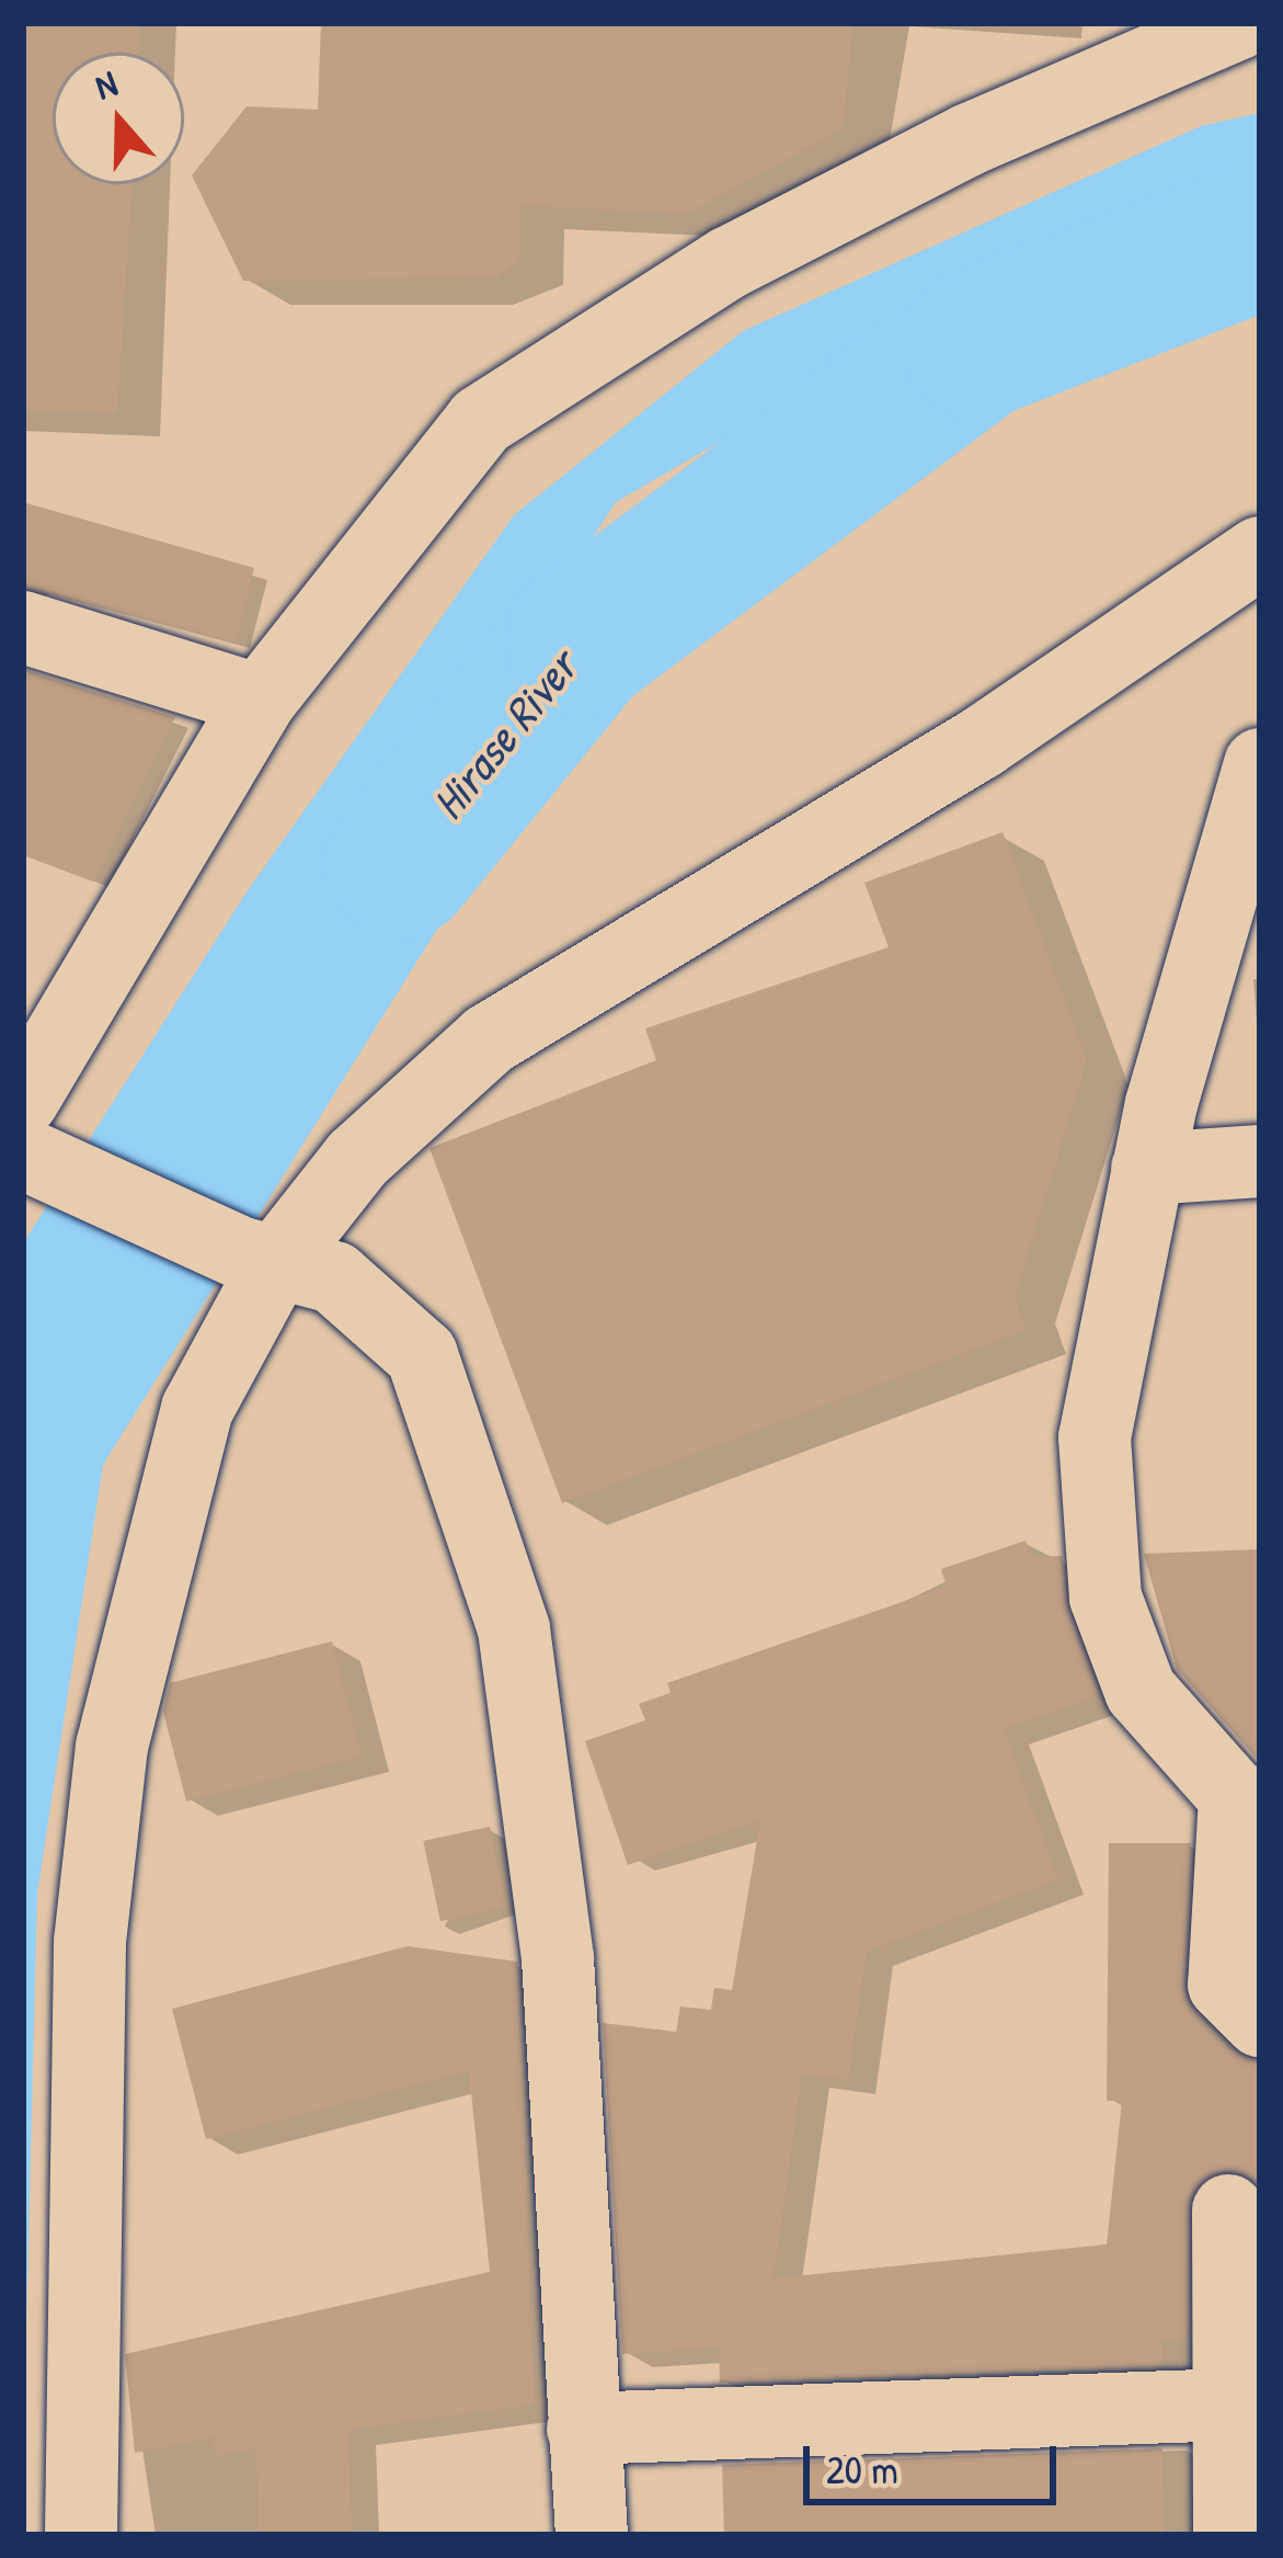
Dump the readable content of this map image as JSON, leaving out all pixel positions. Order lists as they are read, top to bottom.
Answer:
{
  "water": ["Hirase River"],
  "scale_bar": "20 m",
  "north": "top"
}
